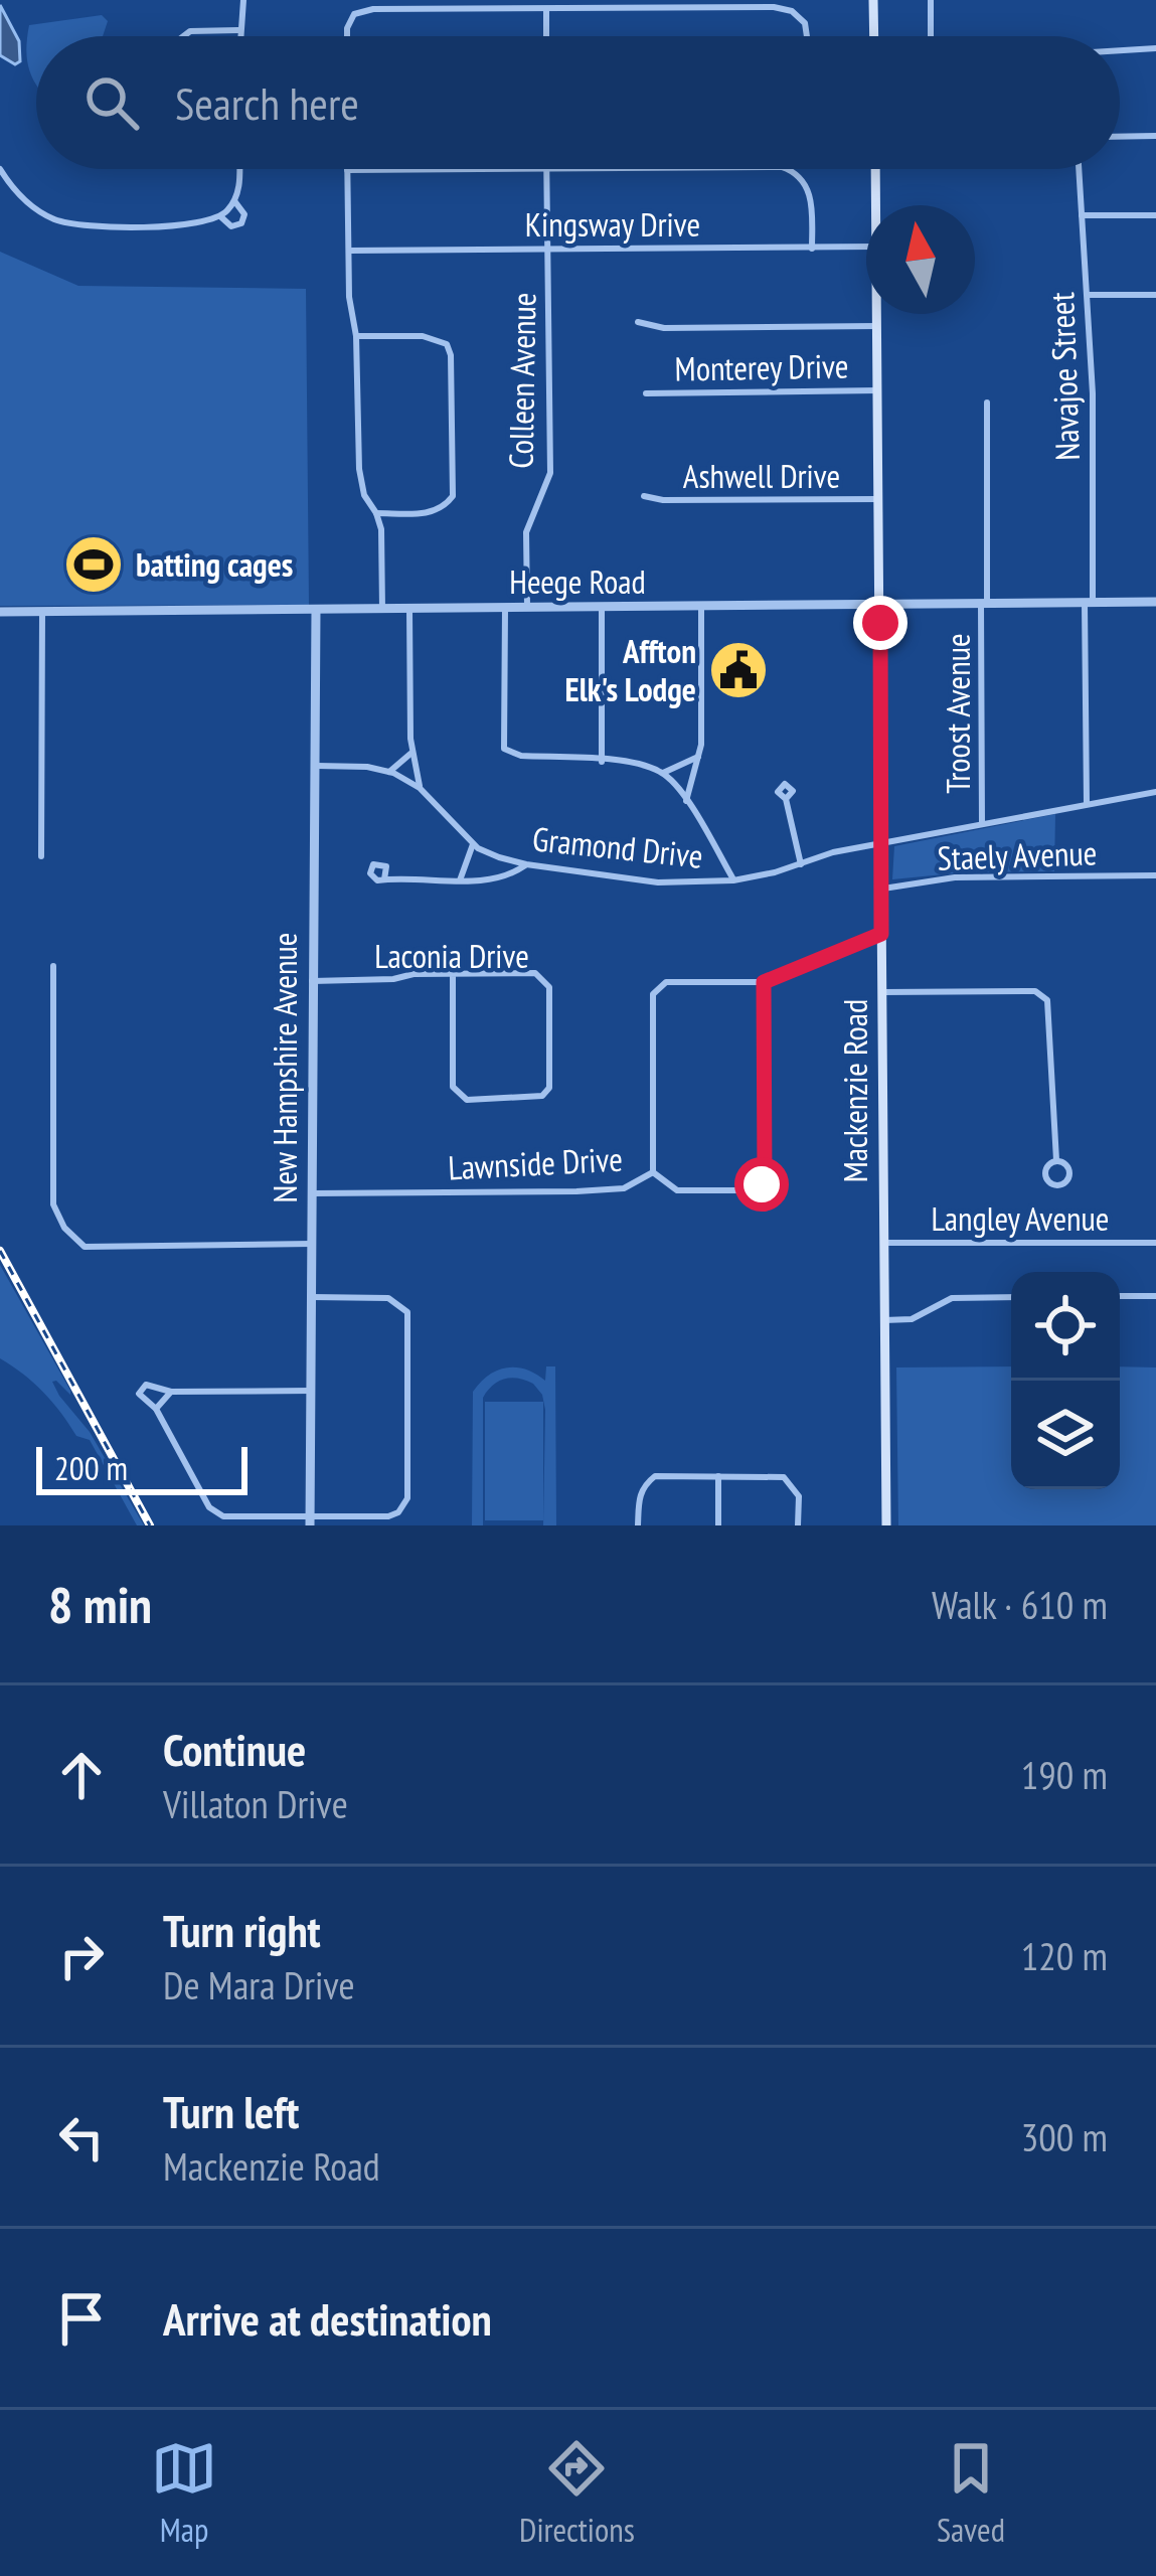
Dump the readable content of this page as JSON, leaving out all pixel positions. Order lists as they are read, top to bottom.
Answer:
{
  "streets": {
    "main road": ["Mackenzie Road"],
    "street": [
      "Kingsway Drive",
      "Monterey Drive",
      "Navajoe Street",
      "Colleen Avenue",
      "Ashwell Drive",
      "Heege Road",
      "Troost Avenue",
      "Gramond Drive",
      "Staely Avenue",
      "Laconia Drive",
      "New Hampshire Avenue",
      "Lawnside Drive",
      "Langley Avenue"
    ]
  },
  "crossings": [
    ["Kingsway Drive", "Colleen Avenue"],
    ["Monterey Drive", "Mackenzie Road"],
    ["Navajoe Street", "Heege Road"],
    ["Navajoe Street", "Gramond Drive"],
    ["Colleen Avenue", "Heege Road"],
    ["Ashwell Drive", "Mackenzie Road"],
    ["Heege Road", "Troost Avenue"],
    ["Heege Road", "New Hampshire Avenue"],
    ["Heege Road", "Mackenzie Road"],
    ["Troost Avenue", "Gramond Drive"],
    ["Gramond Drive", "New Hampshire Avenue"],
    ["Gramond Drive", "Mackenzie Road"],
    ["Staely Avenue", "Mackenzie Road"],
    ["Laconia Drive", "New Hampshire Avenue"],
    ["New Hampshire Avenue", "Lawnside Drive"],
    ["Mackenzie Road", "Langley Avenue"]
  ],
  "places": {
    "sports": ["batting cages"],
    "public building": ["Affton Elk's Lodge"]
  },
  "scale_bar": "200 m",
  "north": "top",
  "page": {
    "search": "Search here",
    "scale": "200 m",
    "heading": ["8 min", "Walk · 610 m"],
    "list": [
      ["Continue", "Villaton Drive", "190 m"],
      ["Turn right", "De Mara Drive", "120 m"],
      ["Turn left", "Mackenzie Road", "300 m"],
      "Arrive at destination"
    ],
    "nav": ["Map", "Directions", "Saved"]
  }
}
